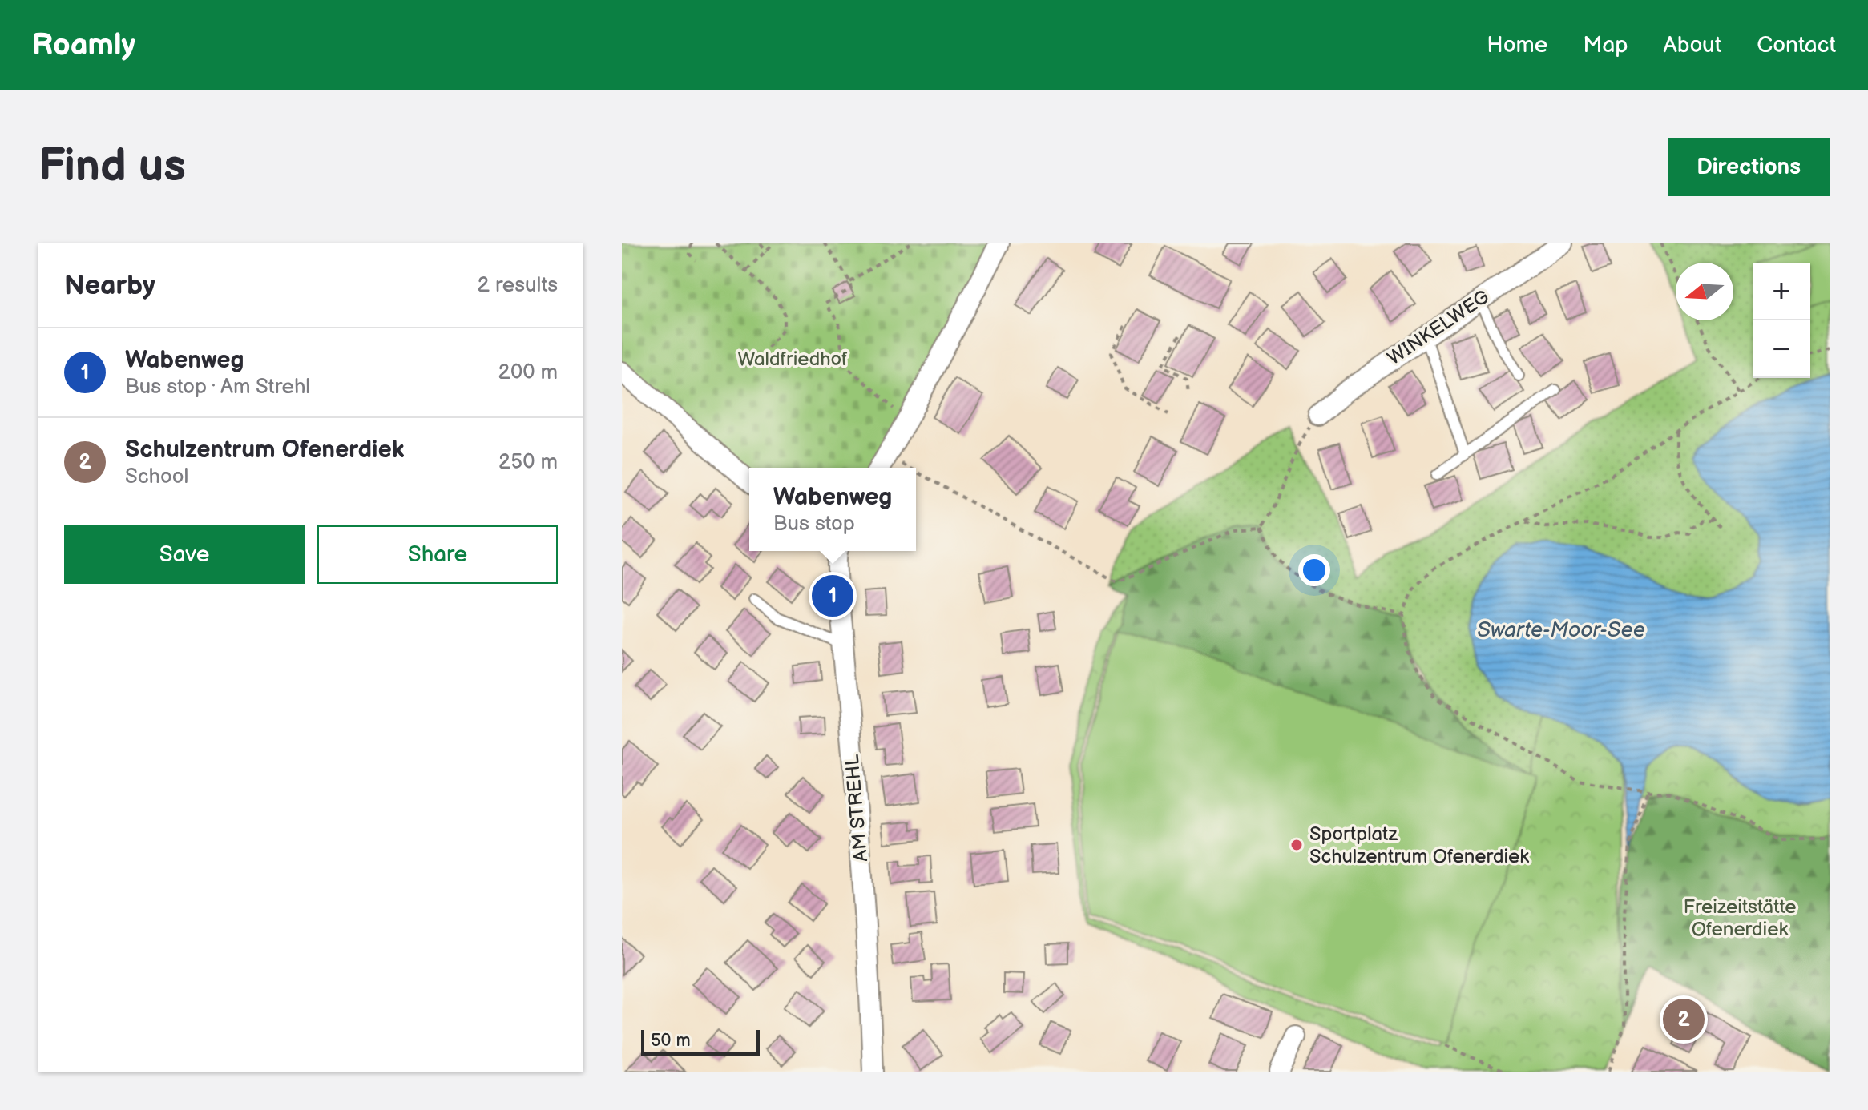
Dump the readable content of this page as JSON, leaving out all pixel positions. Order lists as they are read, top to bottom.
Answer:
{
  "streets": {
    "street": ["WINKELWEG", "AM STREHL"]
  },
  "water": ["Swarte-Moor-See"],
  "parks": ["Waldfriedhof", "Freizeitstätte Ofenerdiek"],
  "places": ["Sportplatz Schulzentrum Ofenerdiek"],
  "scale_bar": "50 m",
  "north": "left",
  "page": {
    "header": "Roamly",
    "nav": [
      "Home",
      "Map",
      "About",
      "Contact"
    ],
    "buttons": [
      "Directions",
      ["Save", "Share"]
    ],
    "title": "Find us",
    "heading": ["Nearby", "2 results"],
    "map_buttons": ["+", "−"],
    "list": [
      {
        "mark": "1",
        "name": "Wabenweg",
        "note": "Bus stop · Am Strehl",
        "value": "200 m"
      },
      {
        "mark": "2",
        "name": "Schulzentrum Ofenerdiek",
        "note": "School",
        "value": "250 m"
      }
    ],
    "popup": ["Wabenweg", "Bus stop"],
    "pins": ["1", "2"],
    "scale": "50 m"
  }
}
